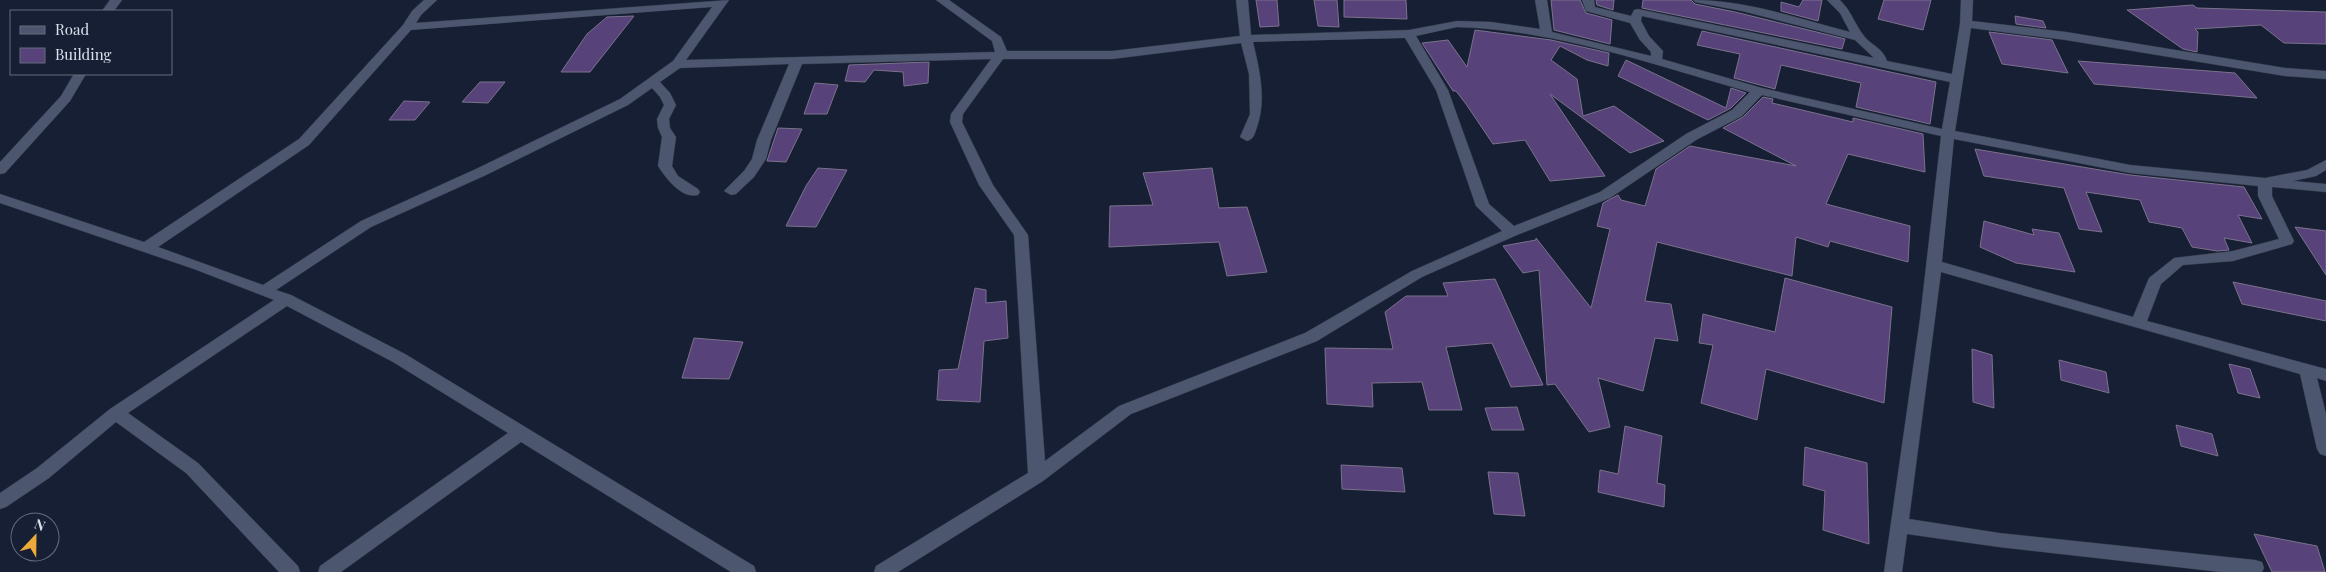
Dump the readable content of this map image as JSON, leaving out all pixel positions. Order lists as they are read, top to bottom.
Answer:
{
  "legend": ["Road", "Building"],
  "north": "top"
}
